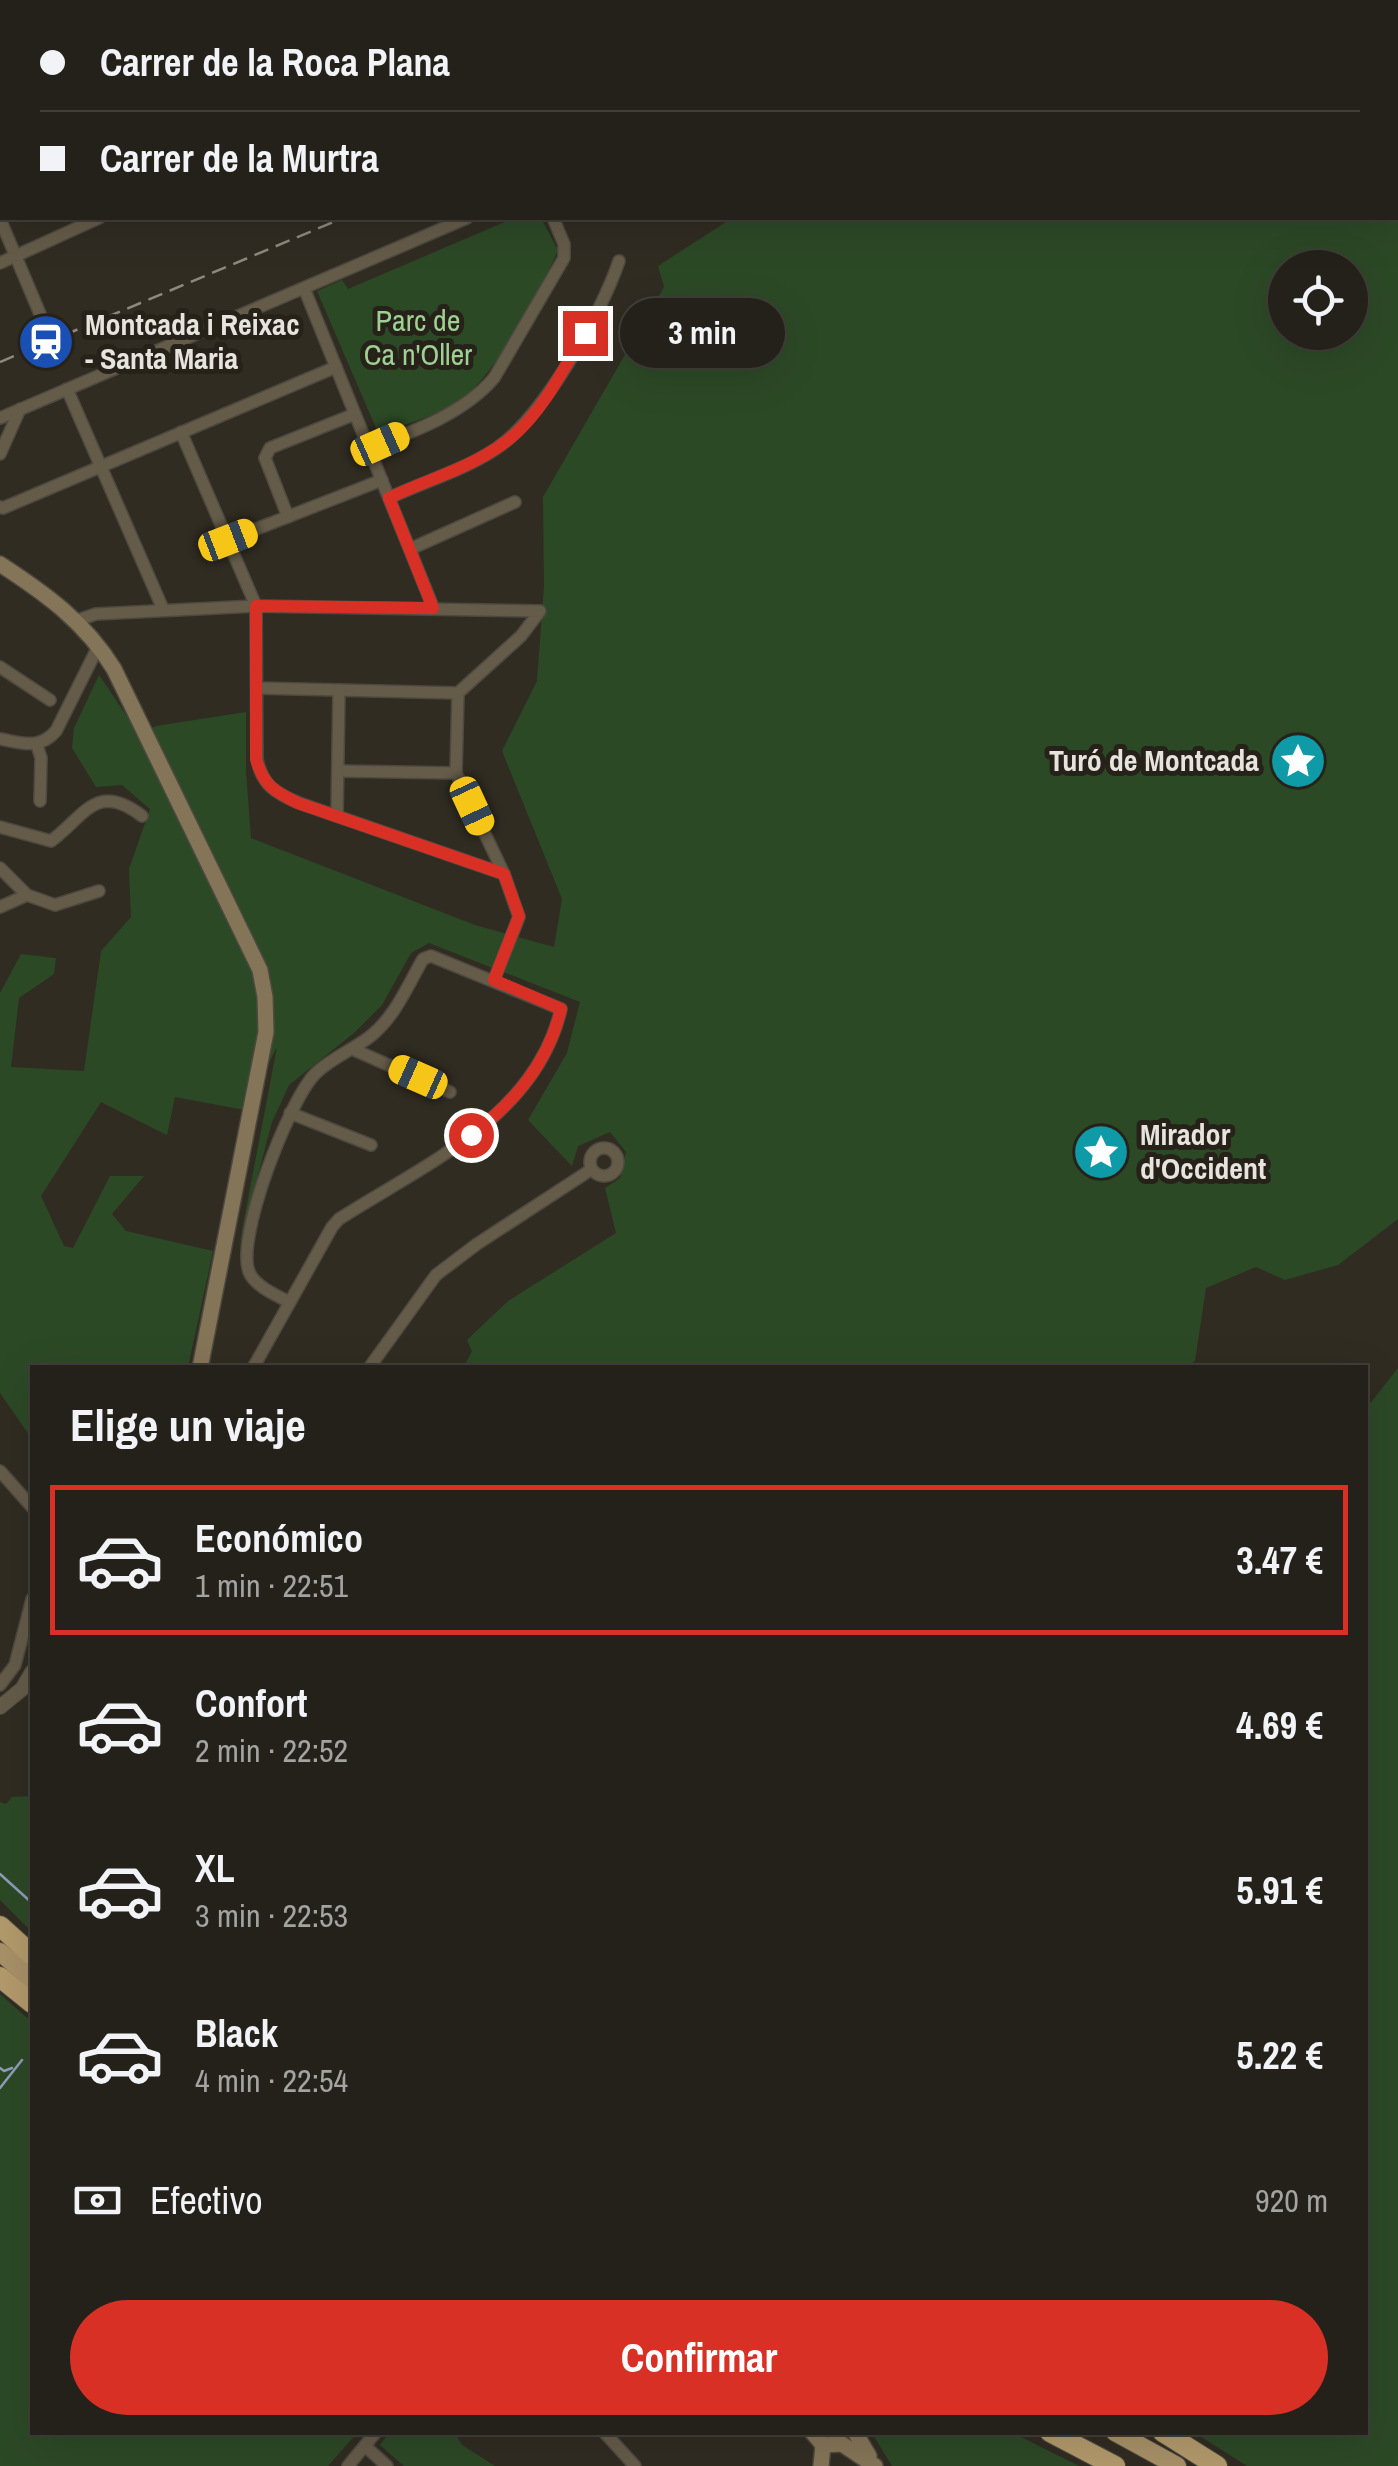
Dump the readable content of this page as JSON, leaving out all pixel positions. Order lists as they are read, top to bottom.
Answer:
{
  "parks": ["Parc de Ca n'Oller"],
  "places": {
    "station": ["Montcada i Reixac - Santa Maria"],
    "place": ["Turó de Montcada", "Mirador d'Occident"]
  },
  "page": {
    "banner": ["Carrer de la Roca Plana", "Carrer de la Murtra"],
    "bubble": "3 min",
    "heading": "Elige un viaje",
    "list": [
      {
        "name": "Económico",
        "note": "1 min · 22:51",
        "value": "3.47 €"
      },
      {
        "name": "Confort",
        "note": "2 min · 22:52",
        "value": "4.69 €"
      },
      {
        "name": "XL",
        "note": "3 min · 22:53",
        "value": "5.91 €"
      },
      {
        "name": "Black",
        "note": "4 min · 22:54",
        "value": "5.22 €"
      }
    ],
    "pay": ["Efectivo", "920 m"],
    "buttons": "Confirmar"
  }
}
